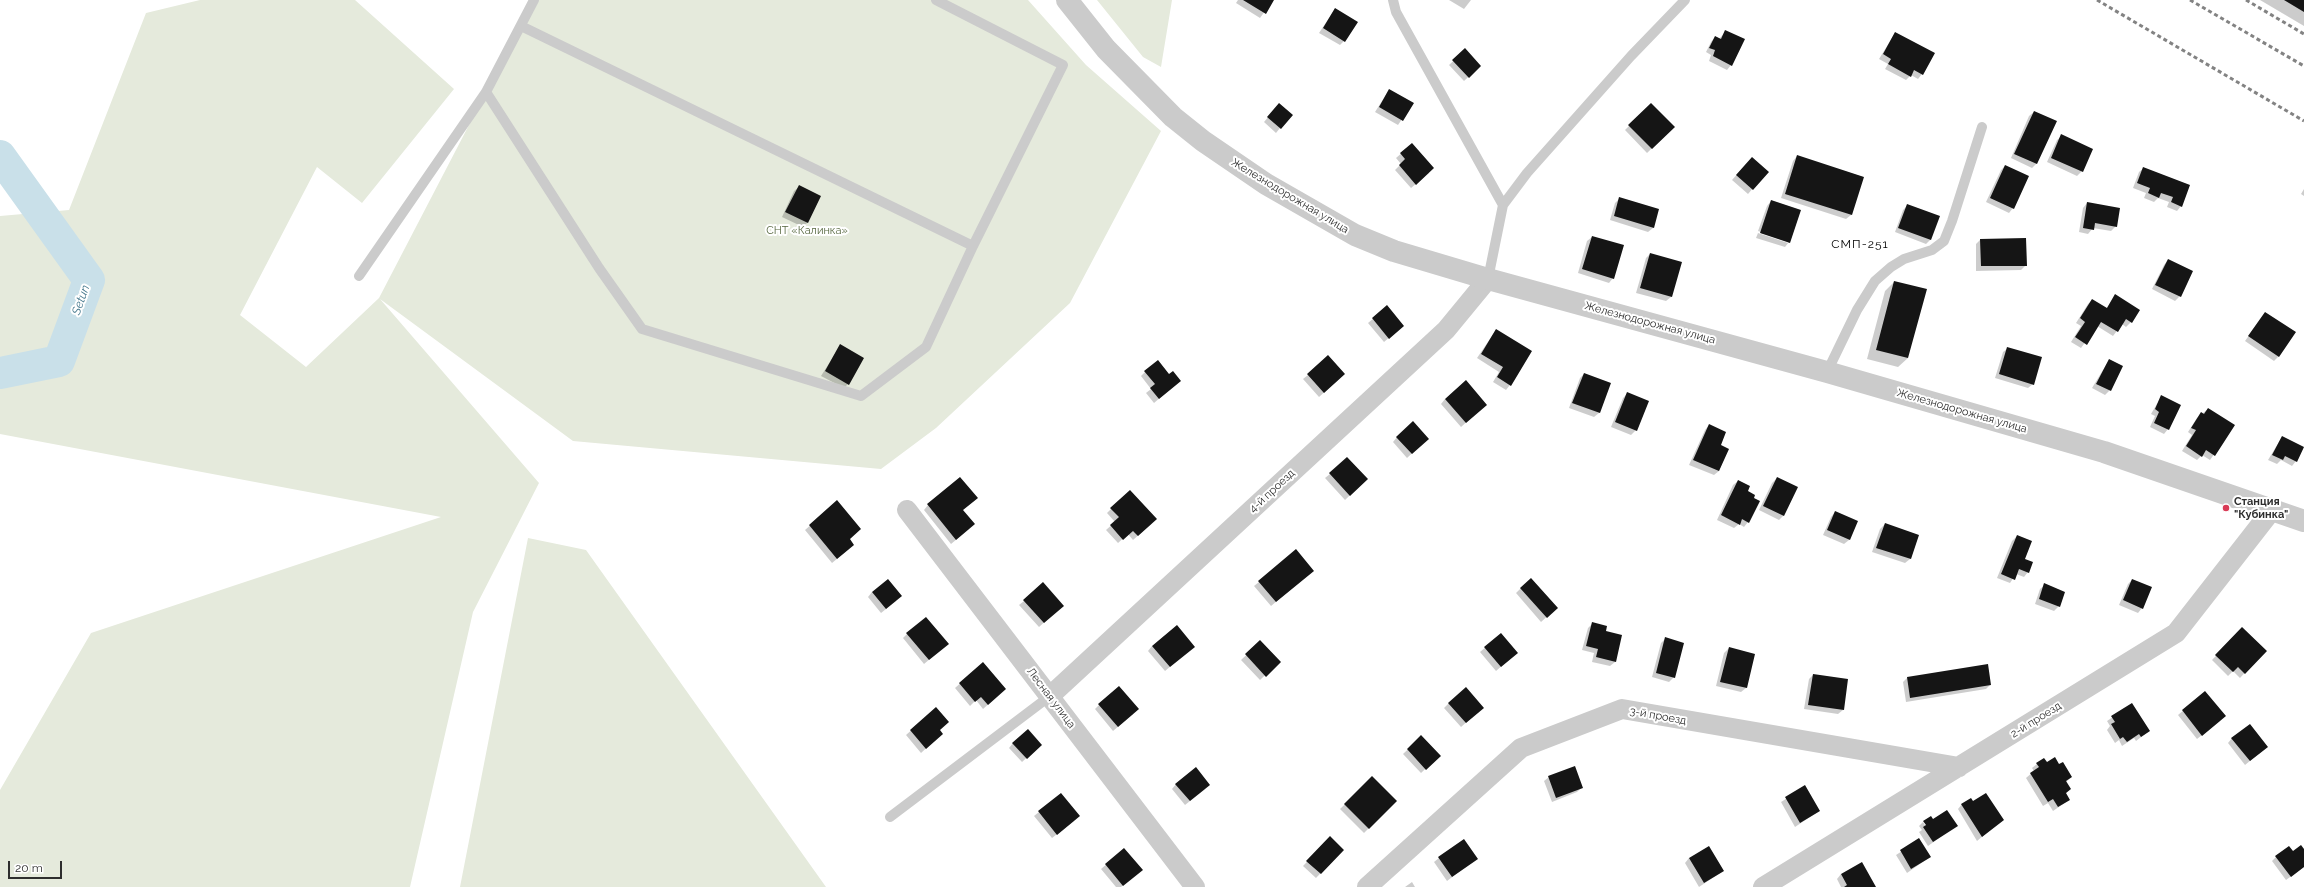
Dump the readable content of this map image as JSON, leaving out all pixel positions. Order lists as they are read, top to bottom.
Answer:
{
  "streets": {
    "street": [
      "Железнодорожная улица",
      "4-й проезд",
      "Лесная улица",
      "3-й проезд",
      "2-й проезд"
    ]
  },
  "crossings": [
    ["Железнодорожная улица", "4-й проезд"],
    ["Железнодорожная улица", "2-й проезд"],
    ["4-й проезд", "Лесная улица"],
    ["3-й проезд", "2-й проезд"]
  ],
  "districts": ["СМП-251"],
  "water": ["Setun"],
  "parks": ["СНТ «Калинка»"],
  "places": ["Станция \"Кубинка\""],
  "scale_bar": "20 m"
}
